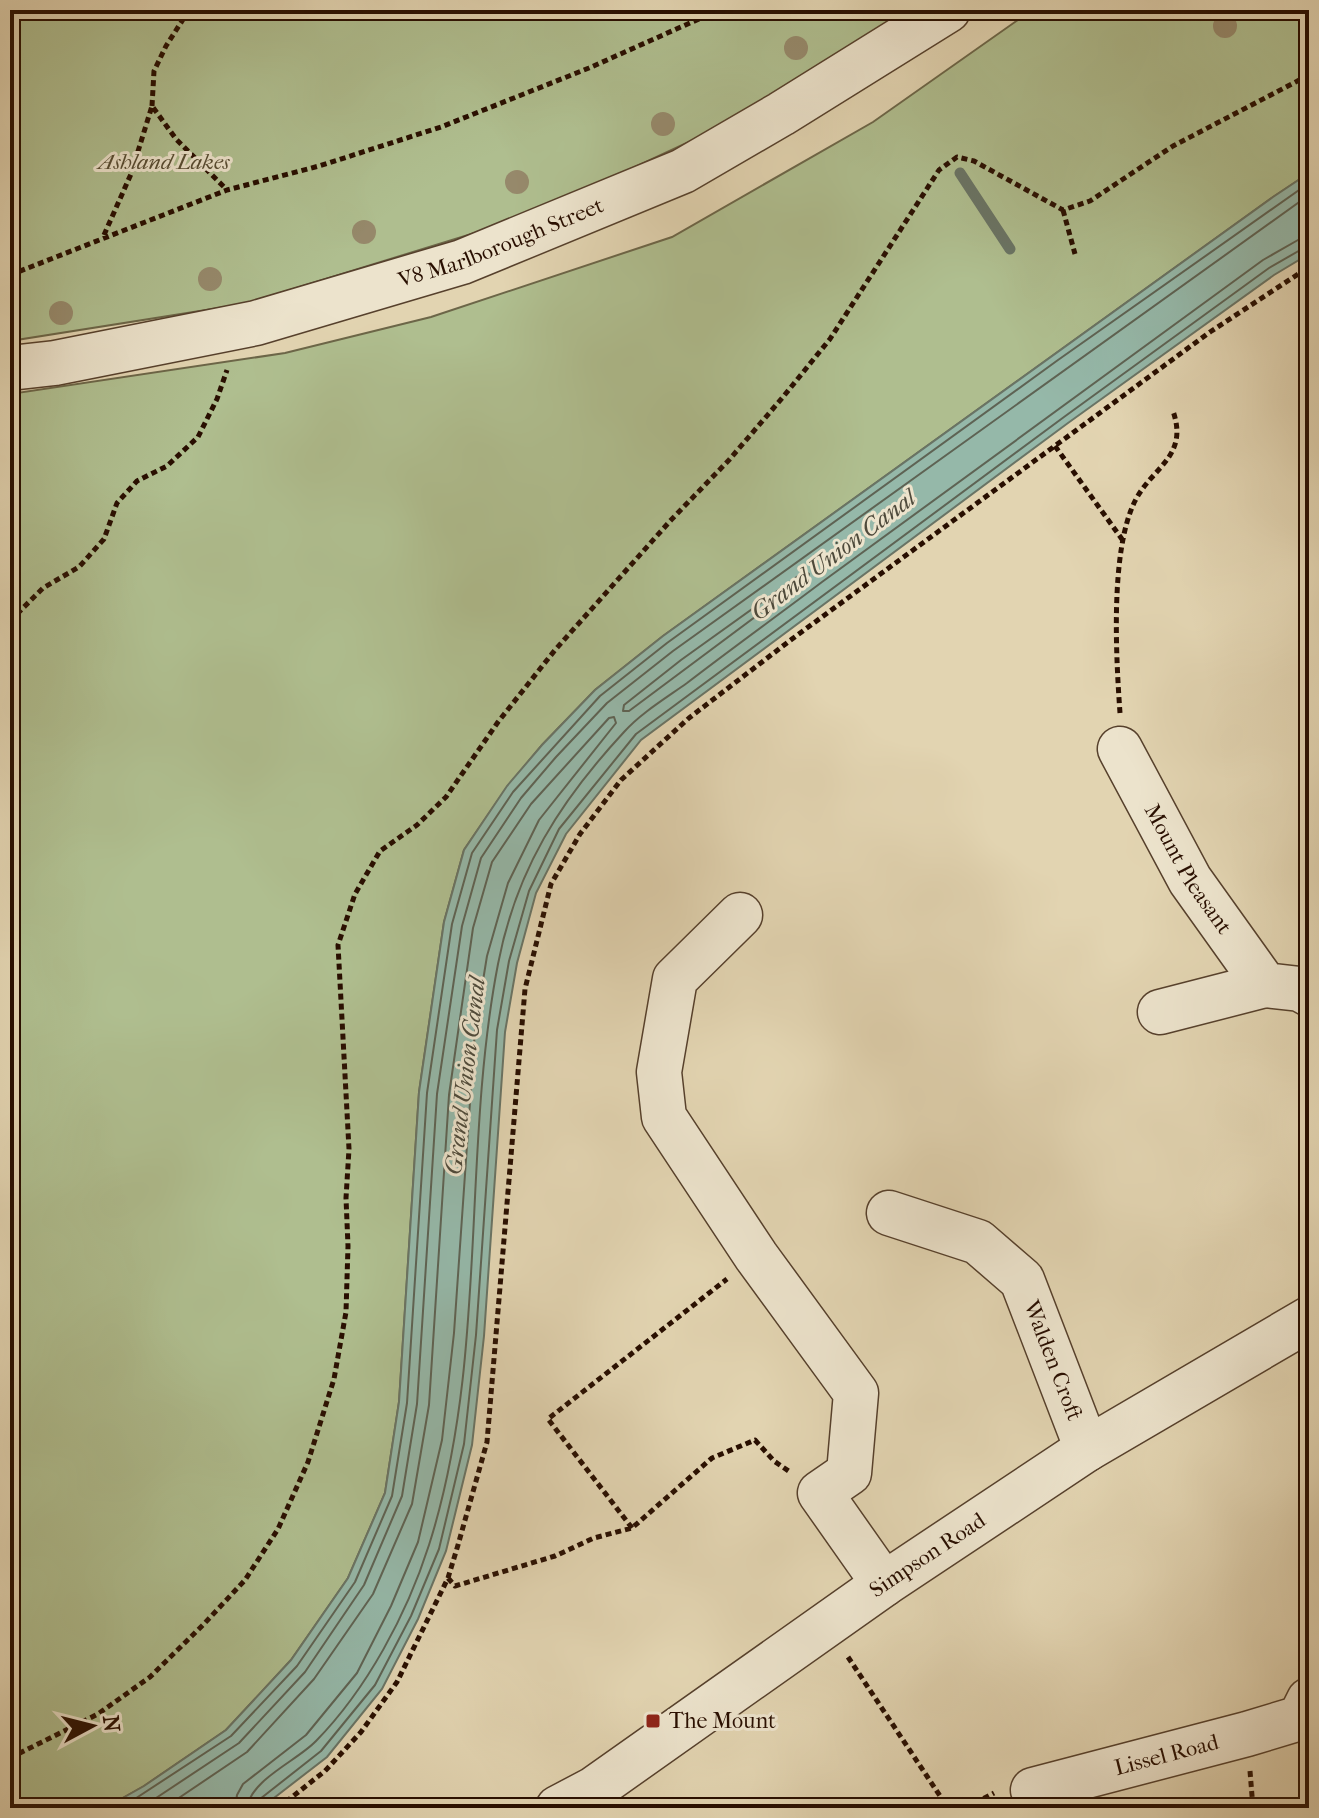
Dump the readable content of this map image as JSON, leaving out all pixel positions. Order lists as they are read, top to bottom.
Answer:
{
  "streets": {
    "street": [
      "V8 Marlborough Street",
      "Mount Pleasant",
      "Walden Croft",
      "Simpson Road",
      "Lissel Road"
    ]
  },
  "crossings": [
    ["Walden Croft", "Simpson Road"]
  ],
  "water": ["Grand Union Canal"],
  "parks": ["Ashland Lakes"],
  "places": {
    "transit": ["The Mount"]
  },
  "north": "right"
}
